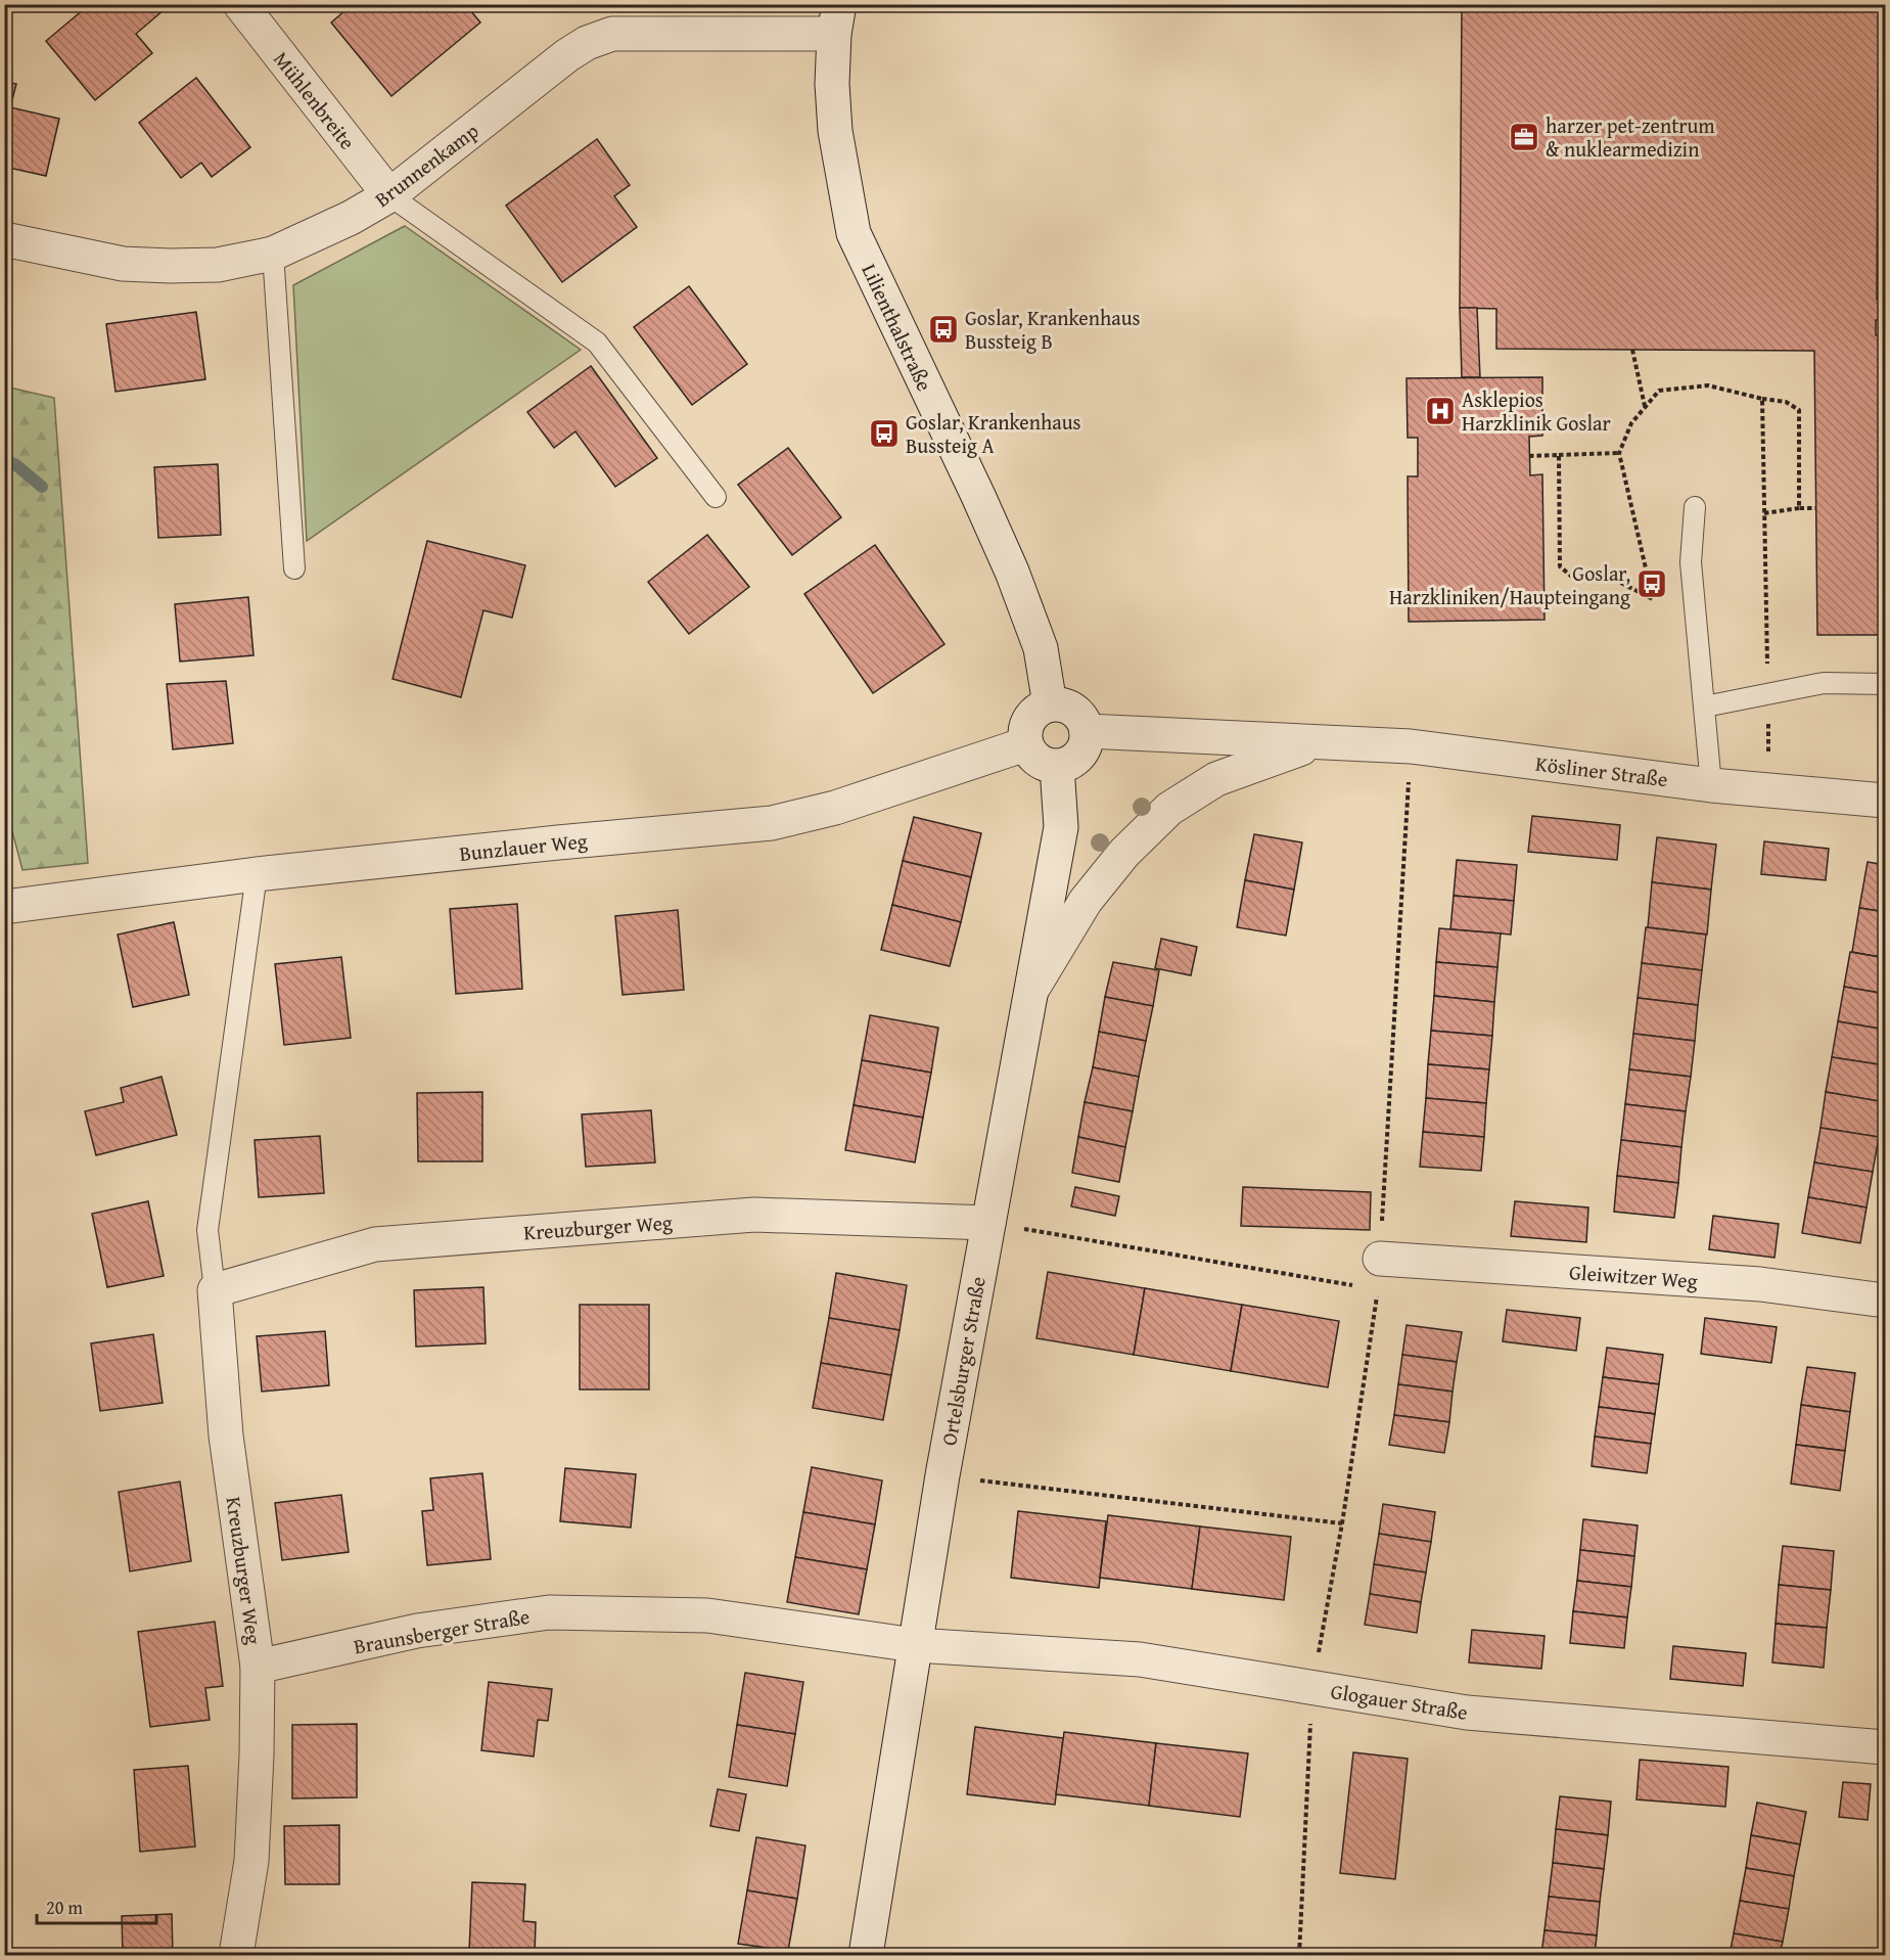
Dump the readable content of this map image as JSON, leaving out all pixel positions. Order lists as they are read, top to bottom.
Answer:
{
  "streets": {
    "street": [
      "Mühlenbreite",
      "Brunnenkamp",
      "Lilienthalstraße",
      "Kösliner Straße",
      "Bunzlauer Weg",
      "Kreuzburger Weg",
      "Gleiwitzer Weg",
      "Ortelsburger Straße",
      "Braunsberger Straße",
      "Glogauer Straße"
    ]
  },
  "crossings": [
    ["Mühlenbreite", "Brunnenkamp"],
    ["Brunnenkamp", "Lilienthalstraße"],
    ["Lilienthalstraße", "Kösliner Straße"],
    ["Lilienthalstraße", "Bunzlauer Weg"],
    ["Lilienthalstraße", "Ortelsburger Straße"],
    ["Kösliner Straße", "Bunzlauer Weg"],
    ["Kösliner Straße", "Ortelsburger Straße"],
    ["Bunzlauer Weg", "Kreuzburger Weg"],
    ["Bunzlauer Weg", "Ortelsburger Straße"],
    ["Kreuzburger Weg", "Ortelsburger Straße"],
    ["Kreuzburger Weg", "Braunsberger Straße"],
    ["Ortelsburger Straße", "Braunsberger Straße"],
    ["Ortelsburger Straße", "Glogauer Straße"],
    ["Braunsberger Straße", "Glogauer Straße"]
  ],
  "places": {
    "office": ["harzer pet-zentrum & nuklearmedizin"],
    "bus stop": ["Goslar, Krankenhaus Bussteig B", "Goslar, Krankenhaus Bussteig A", "Goslar, Harzkliniken/Haupteingang"],
    "hospital": ["Asklepios Harzklinik Goslar"]
  },
  "scale_bar": "20 m"
}
